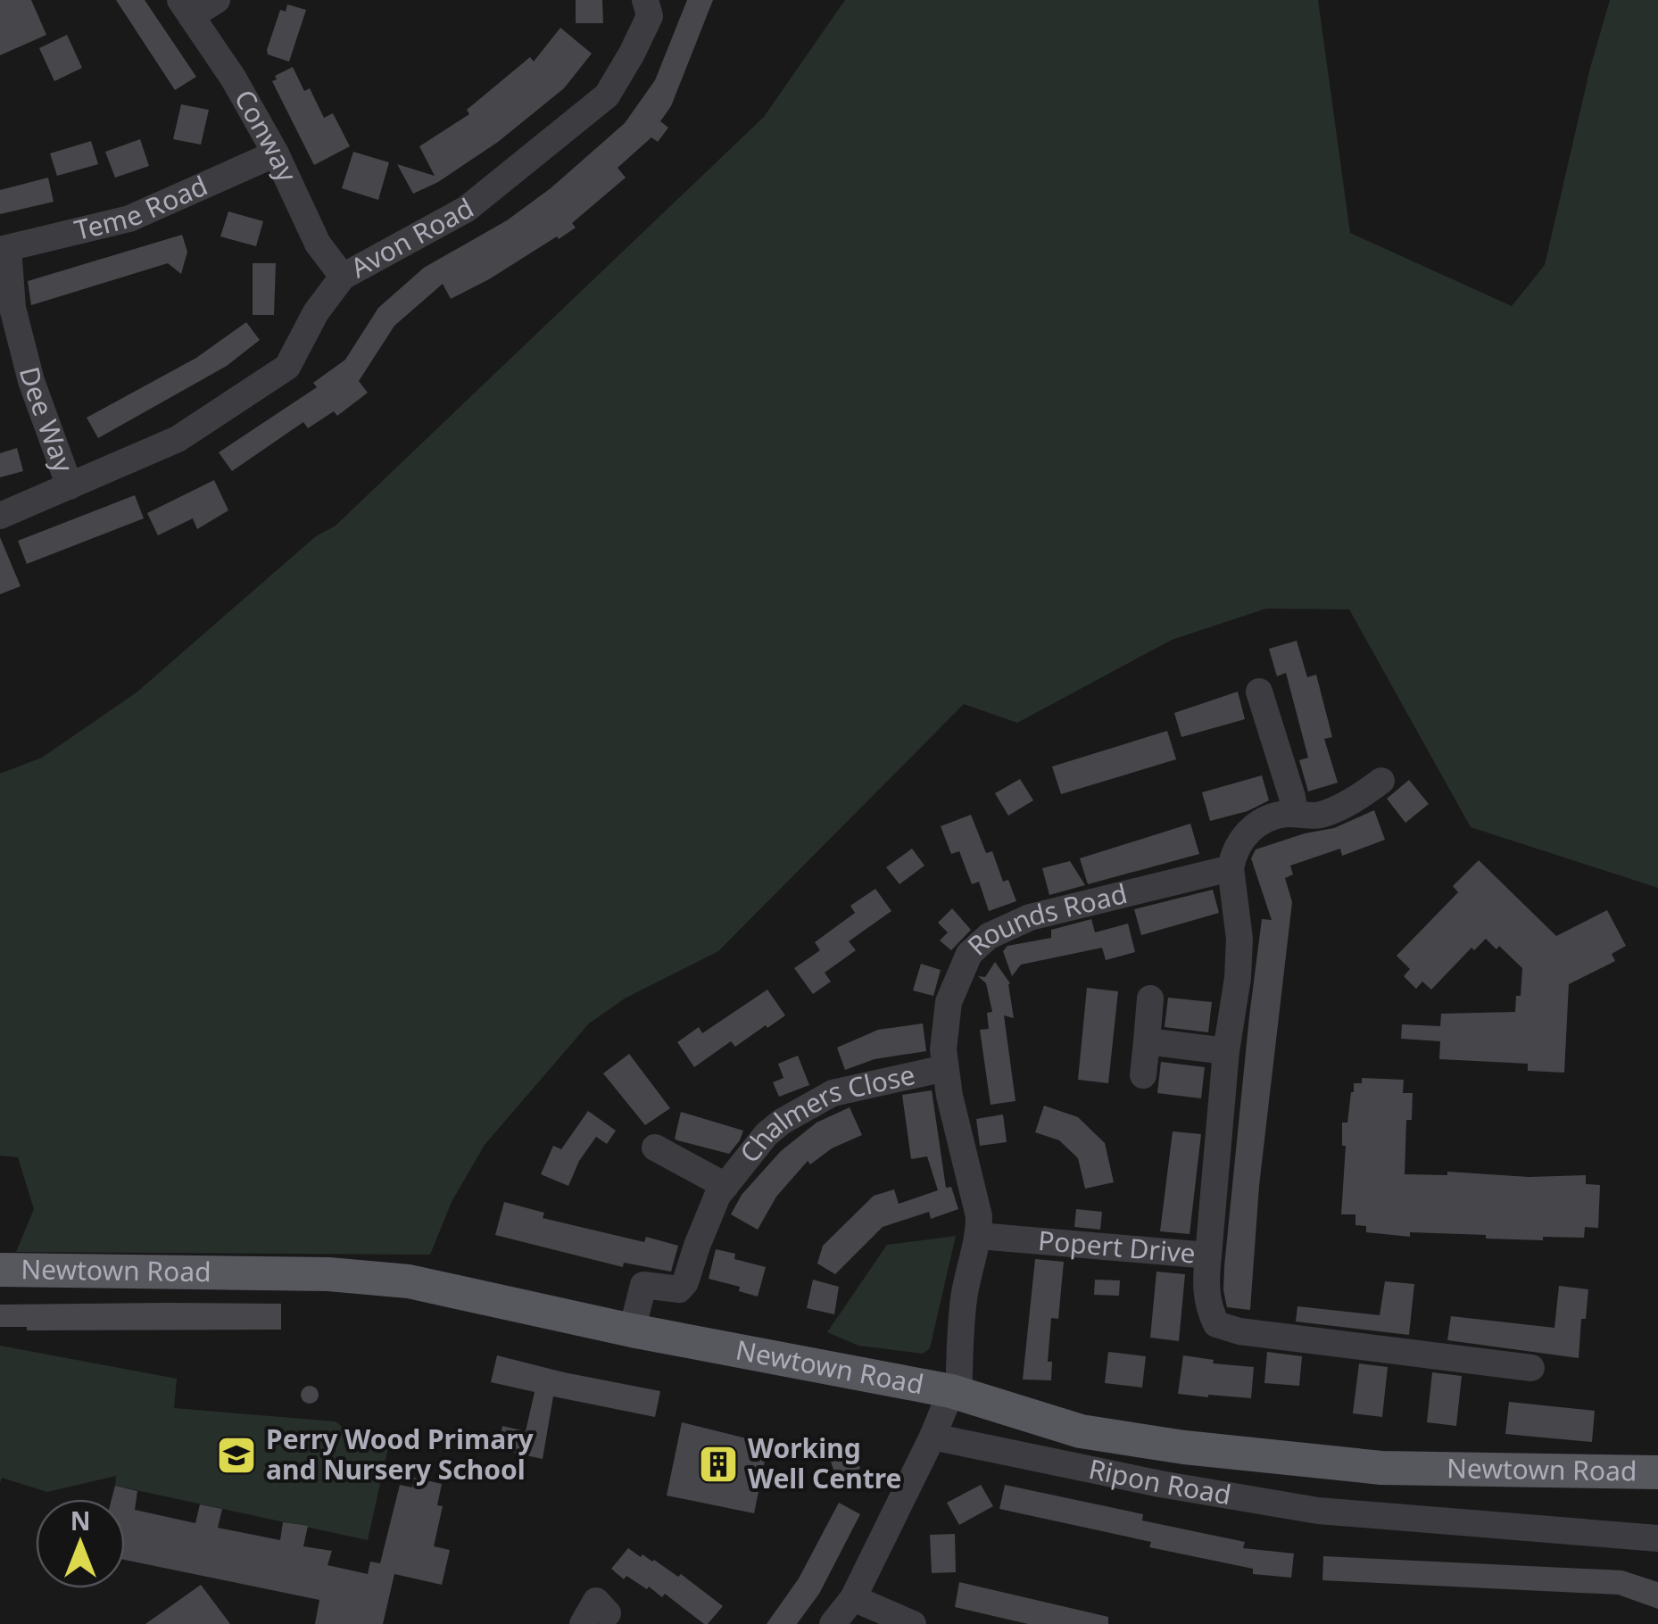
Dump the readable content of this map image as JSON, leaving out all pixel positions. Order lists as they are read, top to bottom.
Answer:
{
  "streets": {
    "main road": ["Newtown Road"],
    "street": [
      "Conway",
      "Teme Road",
      "Avon Road",
      "Dee Way",
      "Rounds Road",
      "Chalmers Close",
      "Popert Drive",
      "Ripon Road"
    ]
  },
  "crossings": [
    ["Conway", "Teme Road"],
    ["Conway", "Avon Road"],
    ["Teme Road", "Dee Way"],
    ["Avon Road", "Dee Way"],
    ["Rounds Road", "Chalmers Close"],
    ["Rounds Road", "Popert Drive"],
    ["Rounds Road", "Newtown Road"],
    ["Rounds Road", "Ripon Road"],
    ["Chalmers Close", "Newtown Road"]
  ],
  "places": {
    "school or university": ["Perry Wood Primary and Nursery School"],
    "building": ["Working Well Centre"]
  },
  "north": "top"
}
